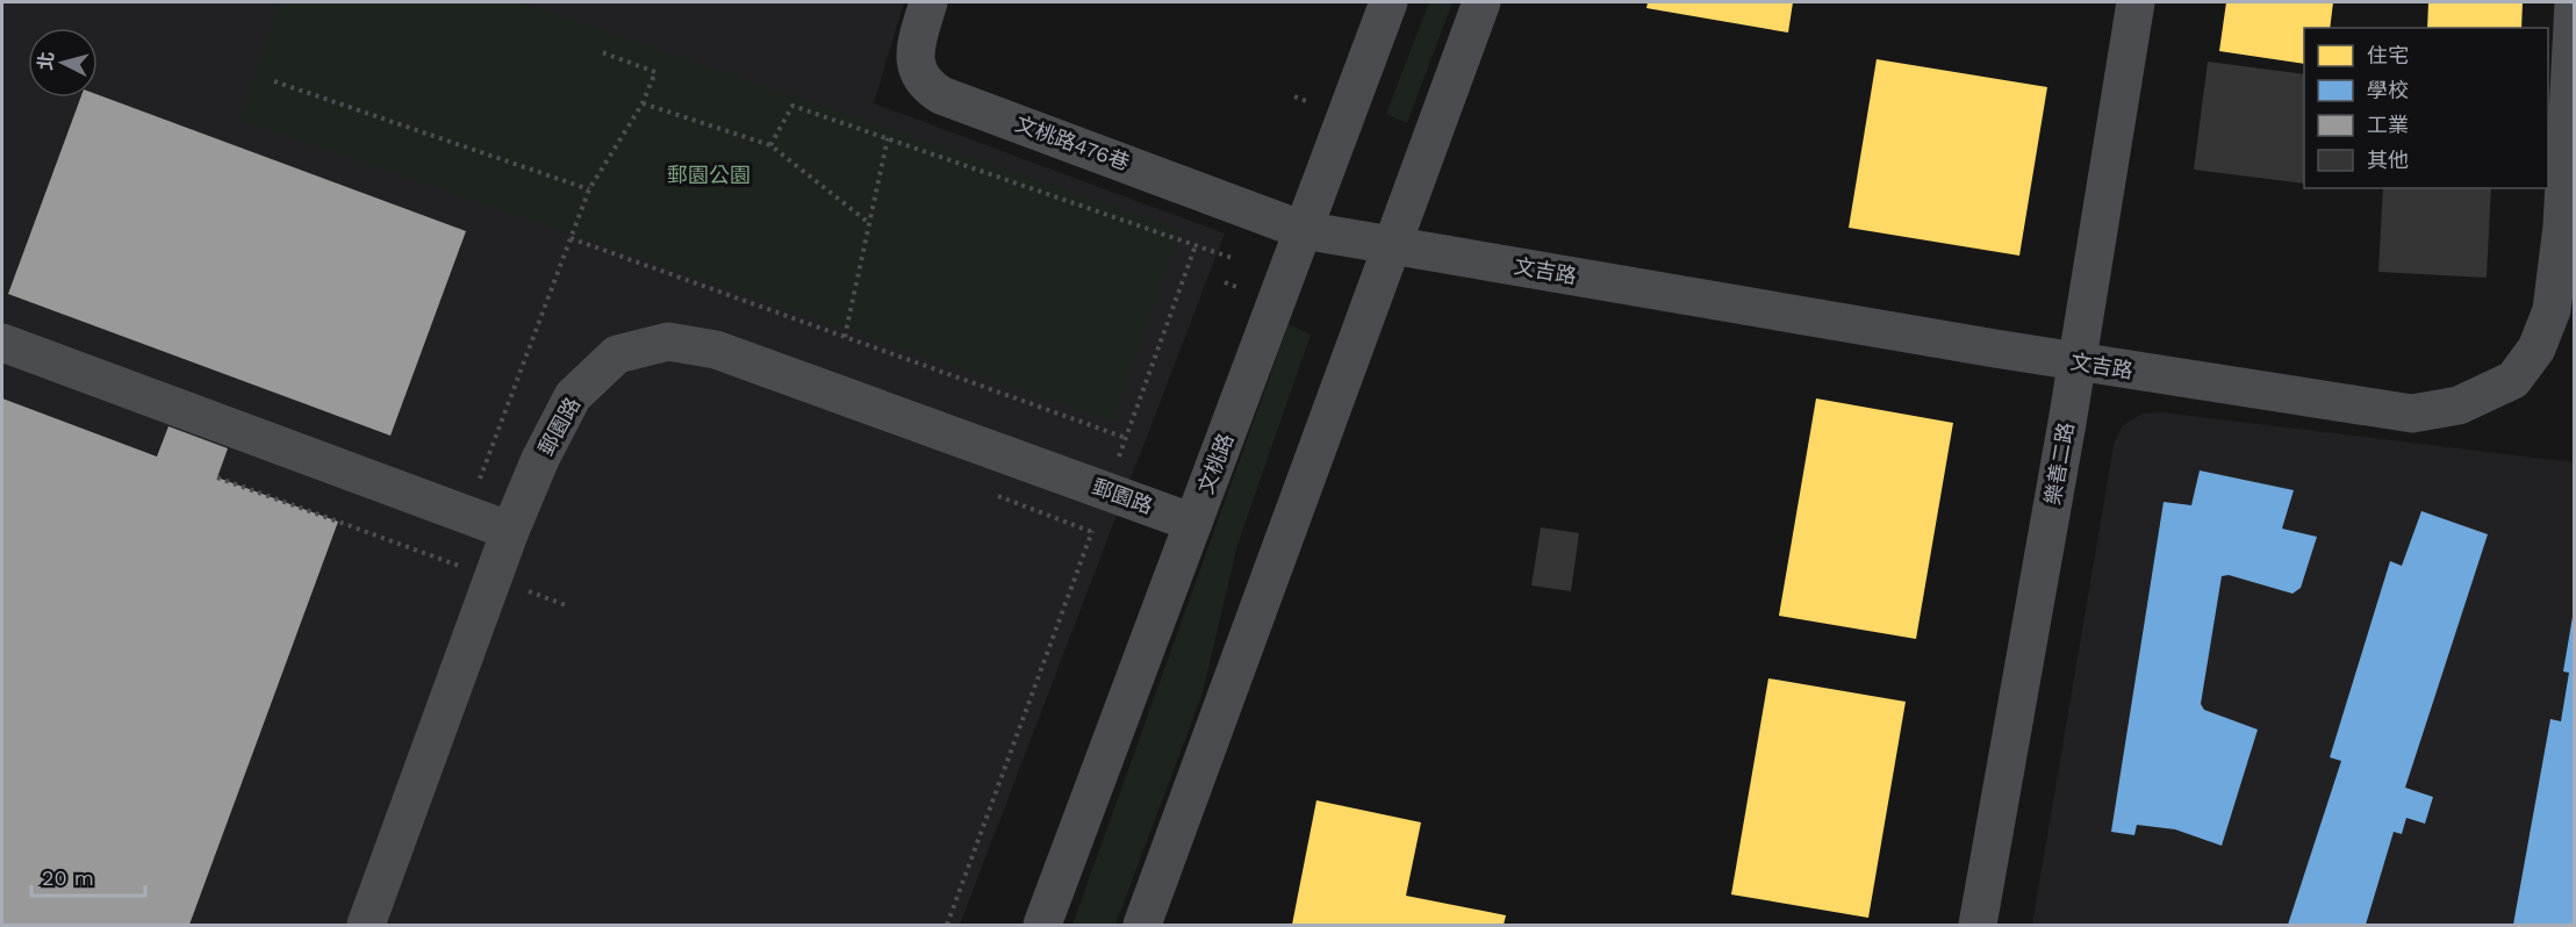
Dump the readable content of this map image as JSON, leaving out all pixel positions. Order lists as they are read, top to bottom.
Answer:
{
  "streets": {
    "street": [
      "文桃路476巷",
      "文吉路",
      "郵園路",
      "文桃路",
      "樂善二路"
    ]
  },
  "crossings": [
    ["文桃路476巷", "文吉路"],
    ["文桃路476巷", "文桃路"],
    ["文吉路", "文桃路"],
    ["文吉路", "樂善二路"],
    ["郵園路", "文桃路"]
  ],
  "parks": ["郵園公園"],
  "legend": [
    "住宅",
    "學校",
    "工業",
    "其他"
  ],
  "scale_bar": "20 m",
  "north": "left"
}
